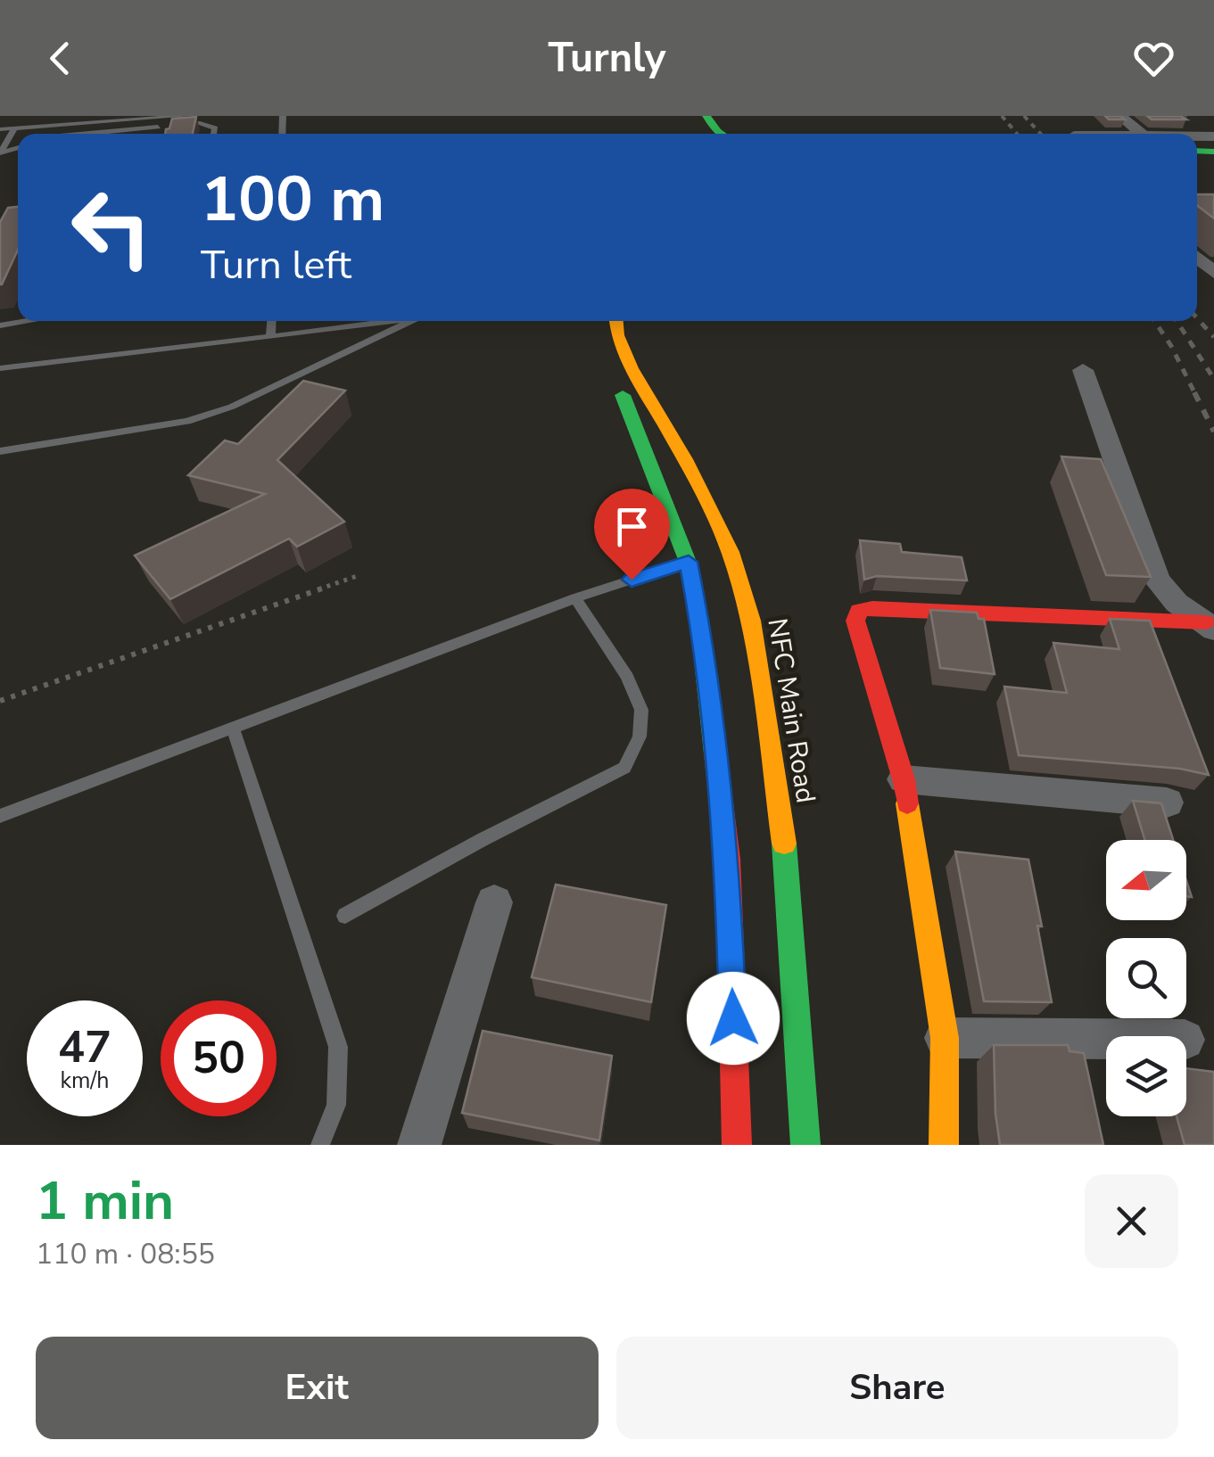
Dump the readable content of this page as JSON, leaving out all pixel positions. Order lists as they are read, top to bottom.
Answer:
{
  "streets": {
    "main road": ["NFC Main Road"]
  },
  "north": "left",
  "page": {
    "header": "Turnly",
    "turn": ["100 m", "Turn left"],
    "speed": "47 km/h",
    "limit": "50",
    "heading": ["1 min", "110 m · 08:55"],
    "buttons": ["Exit", "Share"]
  }
}
